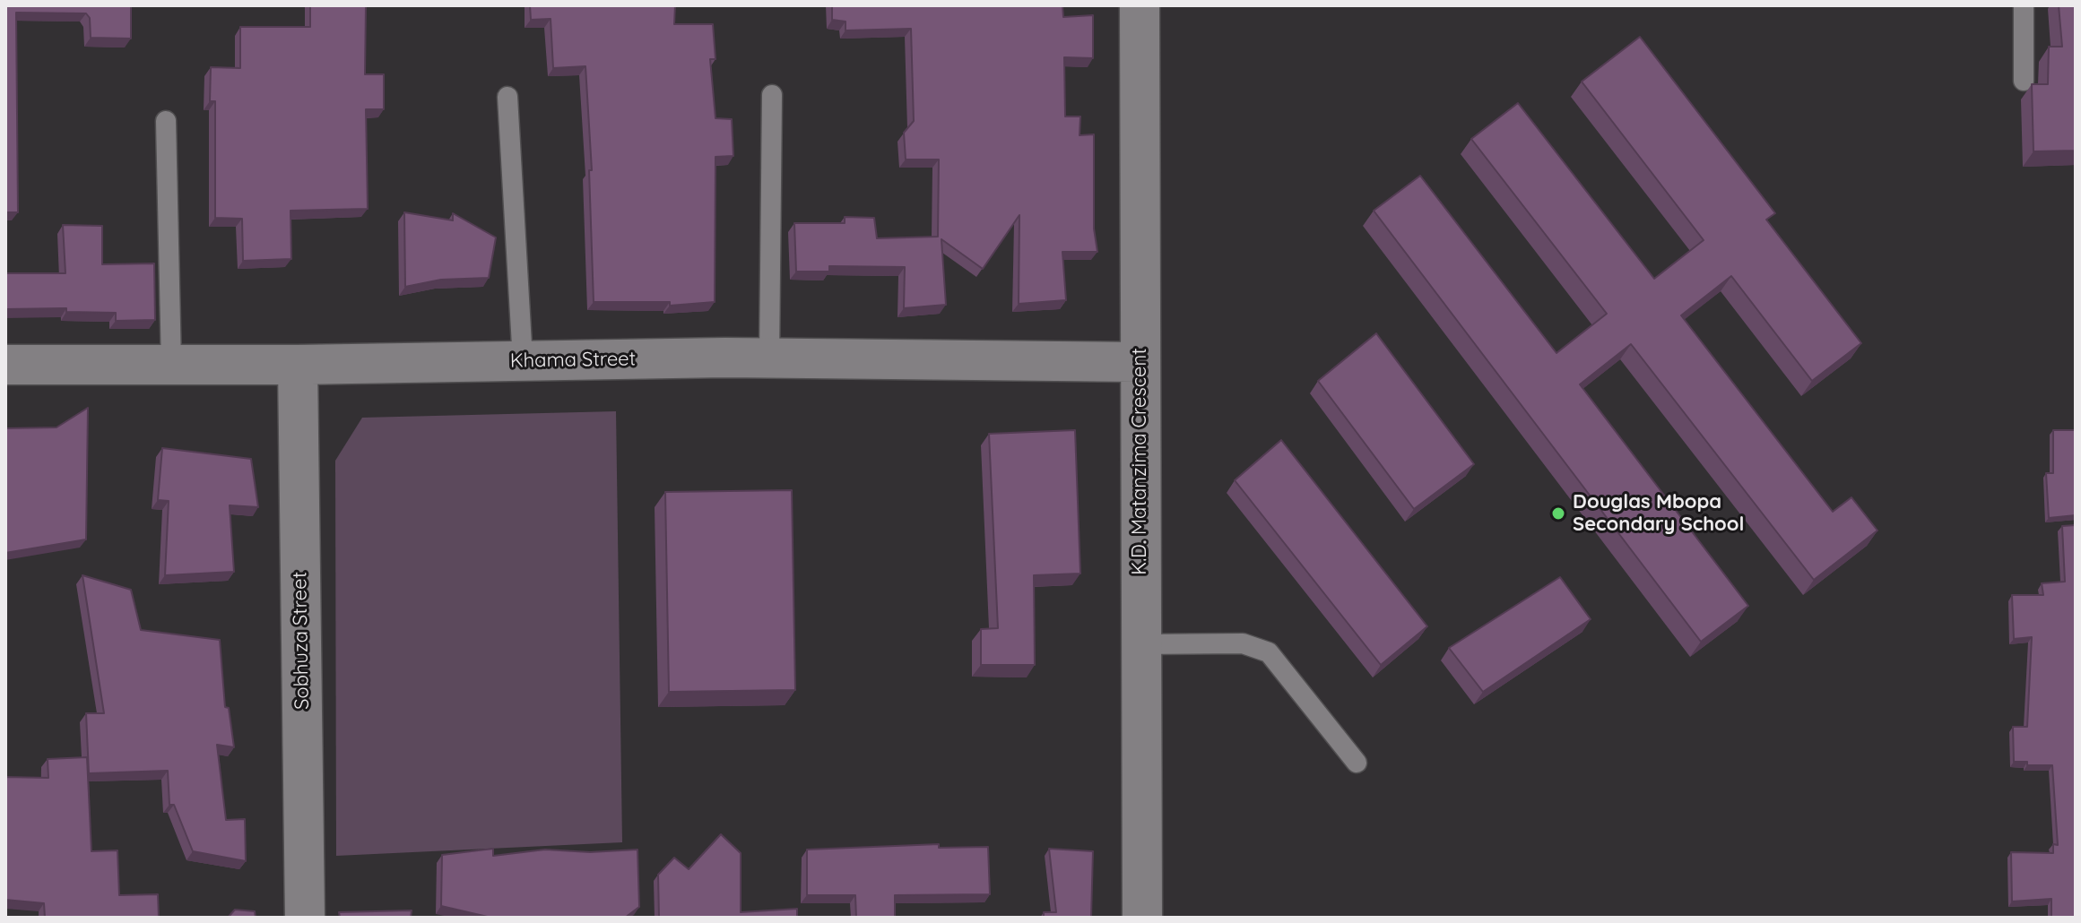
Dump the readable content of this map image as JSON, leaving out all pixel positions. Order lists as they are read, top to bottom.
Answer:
{
  "streets": {
    "street": ["Khama Street", "K.D. Matanzima Crescent", "Sobhuza Street"]
  },
  "crossings": [
    ["Khama Street", "K.D. Matanzima Crescent"],
    ["Khama Street", "Sobhuza Street"]
  ],
  "places": ["Douglas Mbopa Secondary School"]
}
